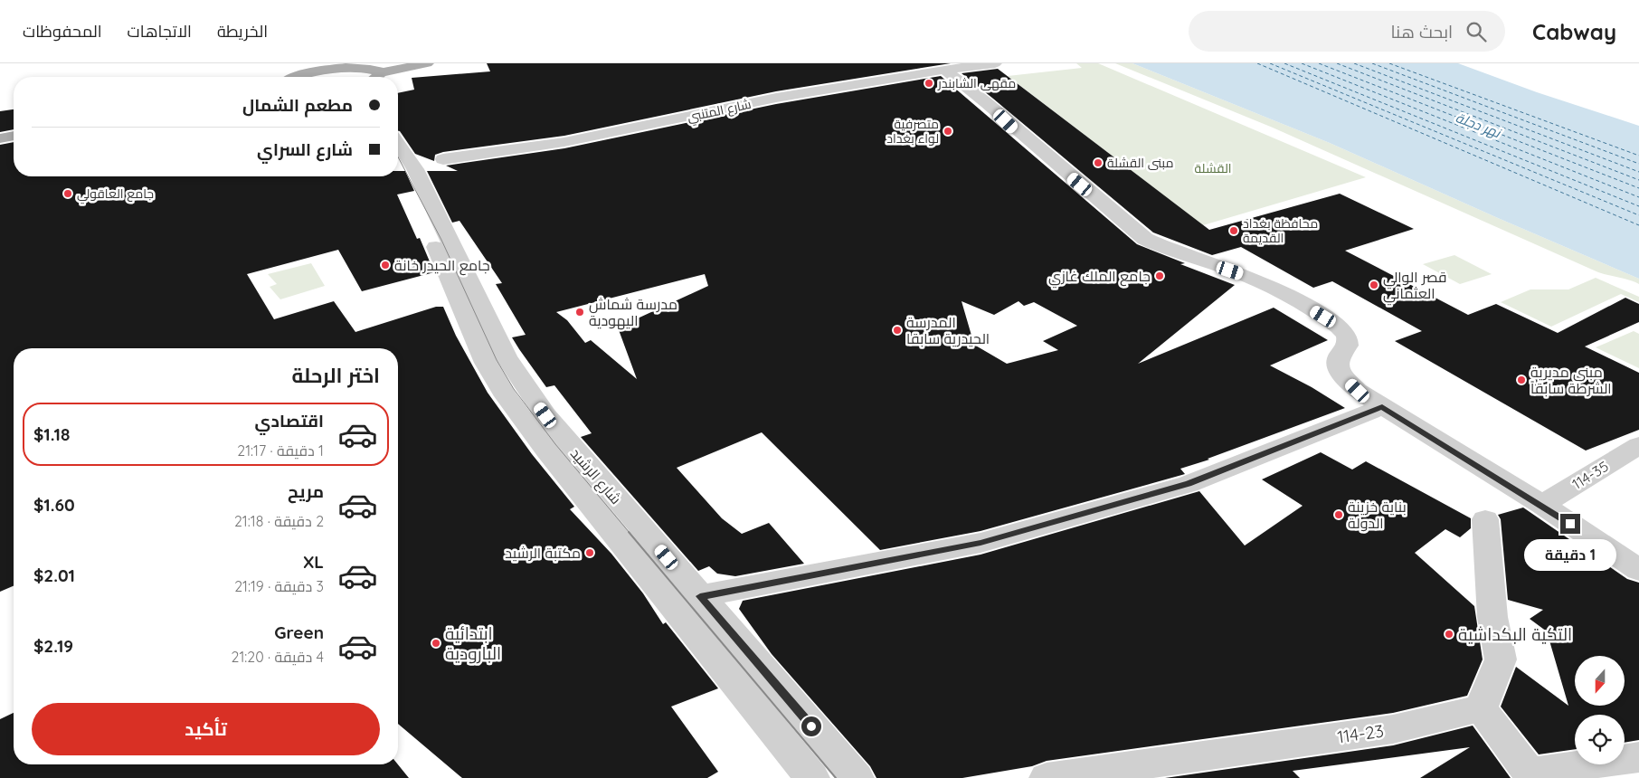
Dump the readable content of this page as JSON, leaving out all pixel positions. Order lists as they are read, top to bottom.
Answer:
{
  "streets": {
    "street": [
      "شارع المتنبي",
      "114-35",
      "شارع الرشيد",
      "114-23"
    ]
  },
  "crossings": [
    ["شارع المتنبي", "شارع الرشيد"]
  ],
  "water": ["نهر دجلة"],
  "parks": ["القشلة"],
  "places": [
    "مقهى الشابندر",
    "متصرفية لواء بغداد",
    "مبنى القشلة",
    "جامع العاقولي",
    "محافظة بغداد القديمة",
    "جامع الحيدر خانة",
    "جامع الملك غازي",
    "قصر الوالي العثماني",
    "مدرسة شماش اليهودية",
    "المدرسة الحيدرية سابقا",
    "مبنى مديرية الشرطة سابقاً",
    "بناية خزينة الدولة",
    "مكتبة الرشيد",
    "التكية البكداشية",
    "ابتدائية البارودية"
  ],
  "north": "bottom",
  "page": {
    "header": "Cabway",
    "search": "ابحث هنا",
    "nav": ["الخريطة", "الاتجاهات", "المحفوظات"],
    "banner": ["مطعم الشمال", "شارع السراي"],
    "heading": "اختر الرحلة",
    "list": [
      {
        "name": "اقتصادي",
        "note": "1 دقيقة · 21:17",
        "value": "$1.18"
      },
      {
        "name": "مريح",
        "note": "2 دقيقة · 21:18",
        "value": "$1.60"
      },
      {
        "name": "XL",
        "note": "3 دقيقة · 21:19",
        "value": "$2.01"
      },
      {
        "name": "Green",
        "note": "4 دقيقة · 21:20",
        "value": "$2.19"
      }
    ],
    "bubble": "1 دقيقة",
    "buttons": "تأكيد"
  }
}
